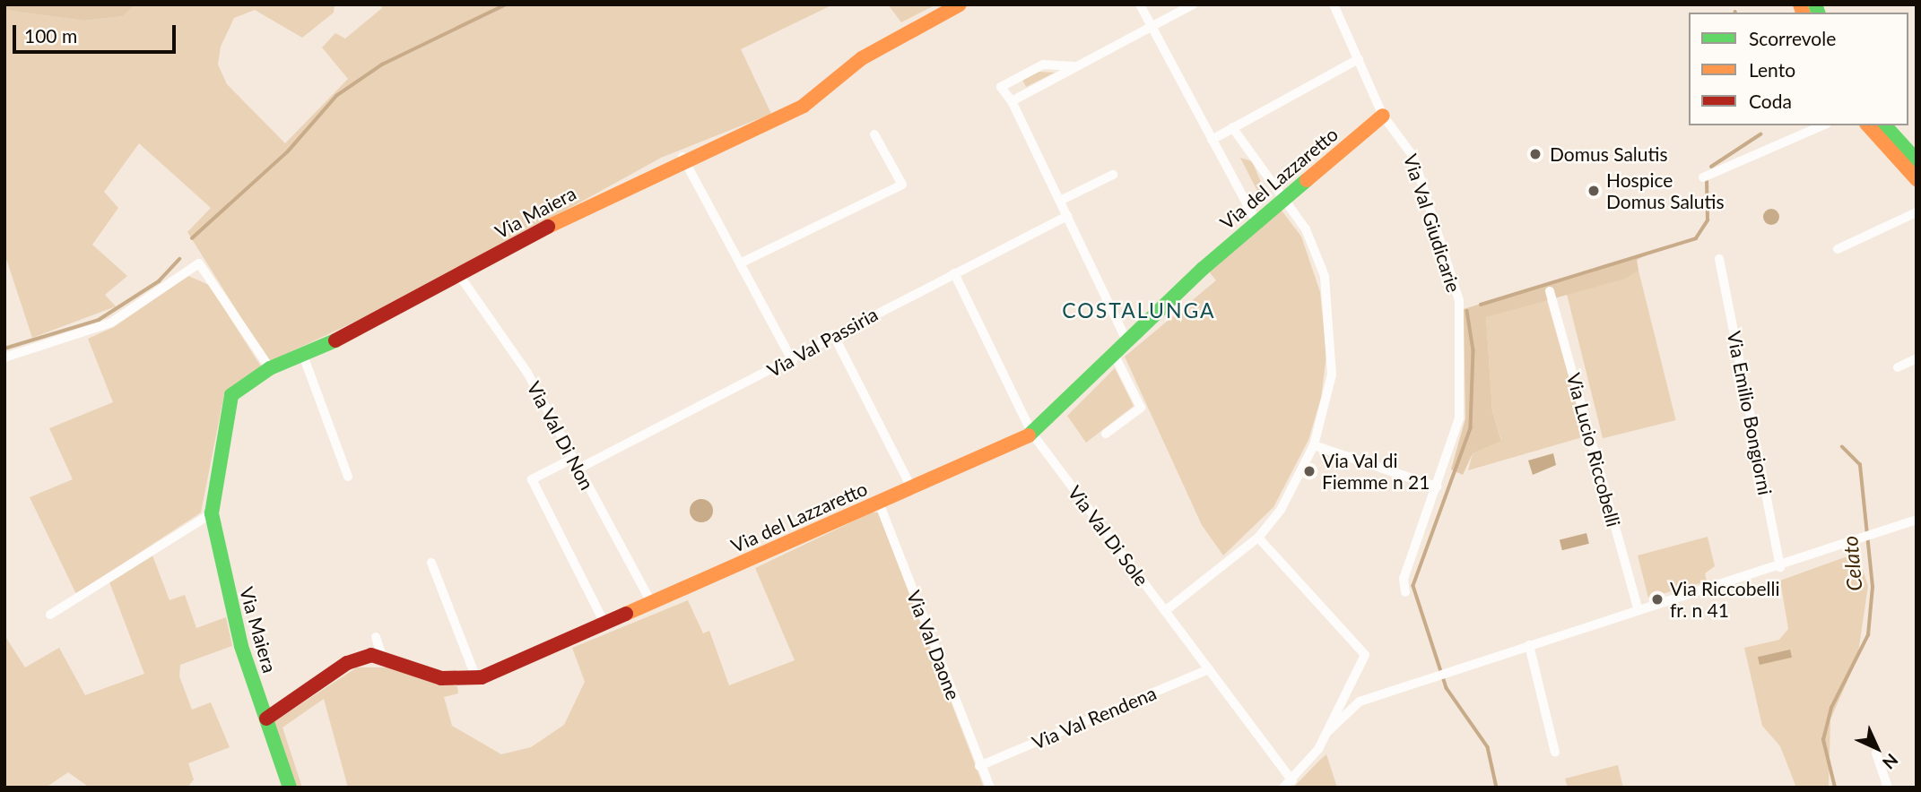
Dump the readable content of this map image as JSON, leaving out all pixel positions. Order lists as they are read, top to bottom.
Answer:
{
  "streets": {
    "street": [
      "Via del Lazzaretto",
      "Via Maiera",
      "Via Val Giudicarie",
      "Via Val Passiria",
      "Via Emilio Bongiorni",
      "Via Val Di Non",
      "Via Lucio Riccobelli",
      "Via Val Di Sole",
      "Via Val Daone",
      "Via Val Rendena"
    ]
  },
  "crossings": [
    ["Via del Lazzaretto", "Via Val Giudicarie"],
    ["Via del Lazzaretto", "Via Val Di Non"],
    ["Via del Lazzaretto", "Via Val Di Sole"],
    ["Via del Lazzaretto", "Via Val Daone"],
    ["Via Maiera", "Via Val Di Non"],
    ["Via Val Passiria", "Via Val Di Non"],
    ["Via Val Passiria", "Via Val Di Sole"],
    ["Via Val Di Sole", "Via Val Rendena"],
    ["Via Val Daone", "Via Val Rendena"]
  ],
  "districts": ["COSTALUNGA"],
  "water": ["Celato"],
  "places": [
    "Domus Salutis",
    "Hospice Domus Salutis",
    "Via Val di Fiemme n 21",
    "Via Riccobelli fr. n 41"
  ],
  "legend": ["Scorrevole", "Lento", "Coda"],
  "scale_bar": "100 m",
  "north": "bottom right"
}
